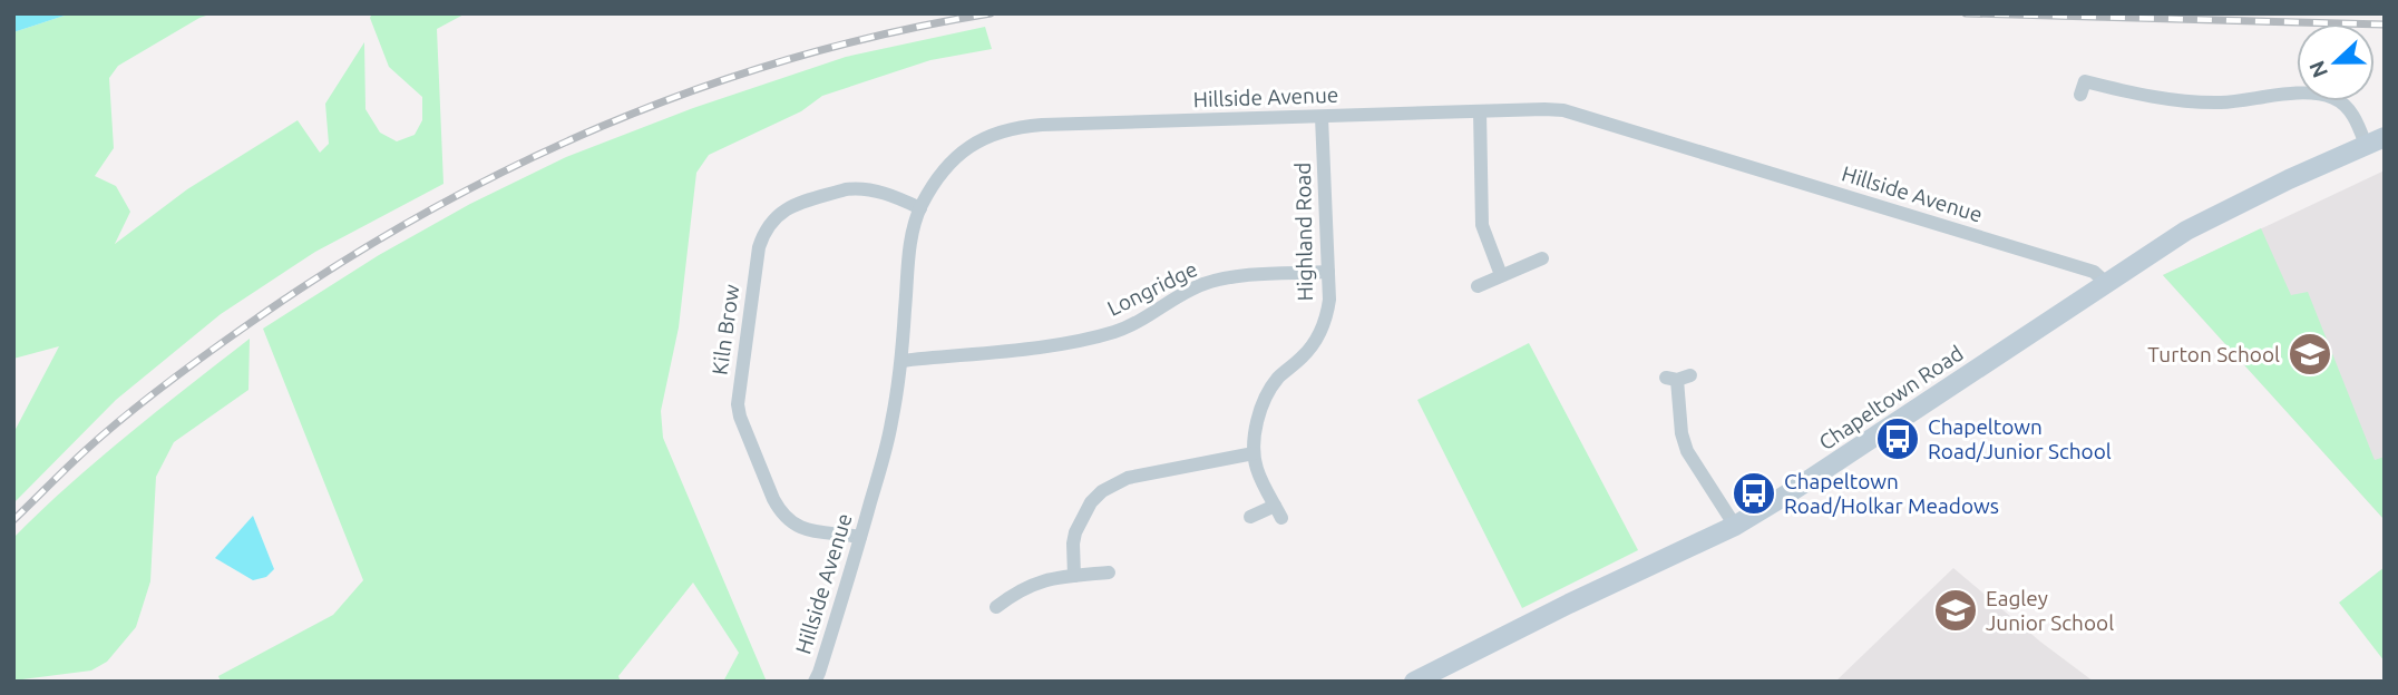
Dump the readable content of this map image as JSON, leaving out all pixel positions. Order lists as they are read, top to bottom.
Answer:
{
  "streets": {
    "main road": ["Chapeltown Road"],
    "street": [
      "Hillside Avenue",
      "Highland Road",
      "Longridge",
      "Kiln Brow"
    ]
  },
  "crossings": [
    ["Hillside Avenue", "Highland Road"],
    ["Hillside Avenue", "Longridge"],
    ["Hillside Avenue", "Kiln Brow"],
    ["Hillside Avenue", "Chapeltown Road"],
    ["Highland Road", "Longridge"]
  ],
  "places": {
    "school or university": ["Turton School", "Eagley Junior School"],
    "bus stop": ["Chapeltown Road/Junior School", "Chapeltown Road/Holkar Meadows"]
  },
  "north": "left"
}
